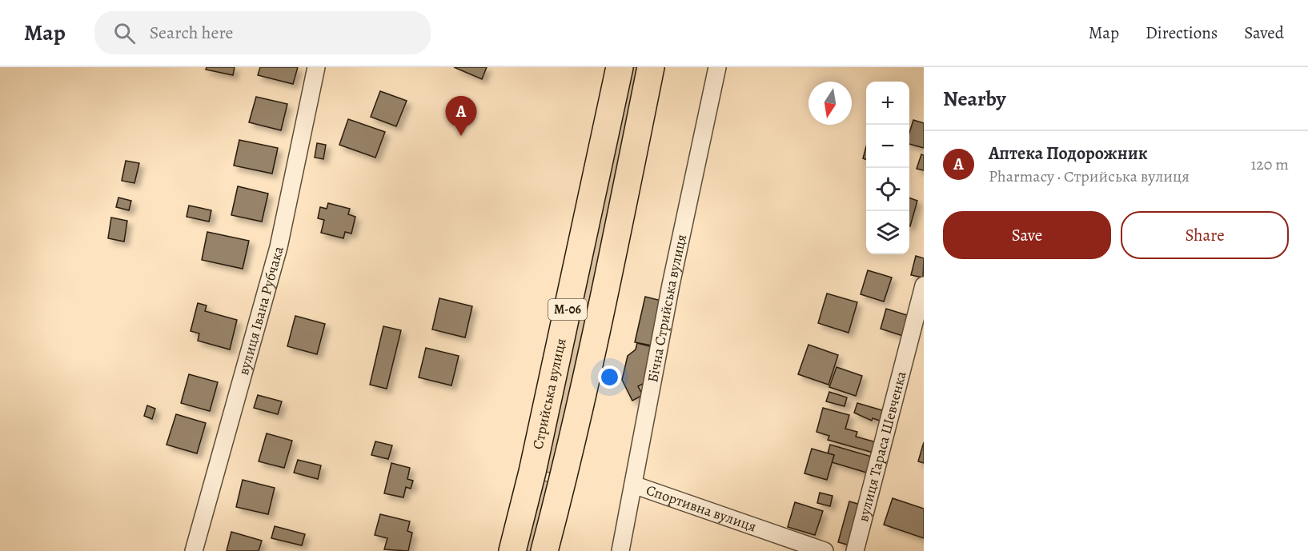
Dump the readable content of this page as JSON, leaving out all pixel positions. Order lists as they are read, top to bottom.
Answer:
{
  "streets": {
    "highway": ["М-06", "Стрийська вулиця"],
    "street": [
      "Бічна Стрийська вулиця",
      "вулиця Івана Рубчака",
      "вулиця Тараса Шевченка",
      "Спортивна вулиця"
    ]
  },
  "crossings": [
    ["Бічна Стрийська вулиця", "Спортивна вулиця"]
  ],
  "north": "bottom",
  "page": {
    "header": "Map",
    "search": "Search here",
    "nav": ["Map", "Directions", "Saved"],
    "heading": "Nearby",
    "map_buttons": ["+", "−"],
    "pins": "A",
    "list": [
      {
        "mark": "A",
        "name": "Аптека Подорожник",
        "note": "Pharmacy · Стрийська вулиця",
        "value": "120 m"
      }
    ],
    "buttons": ["Save", "Share"]
  }
}
